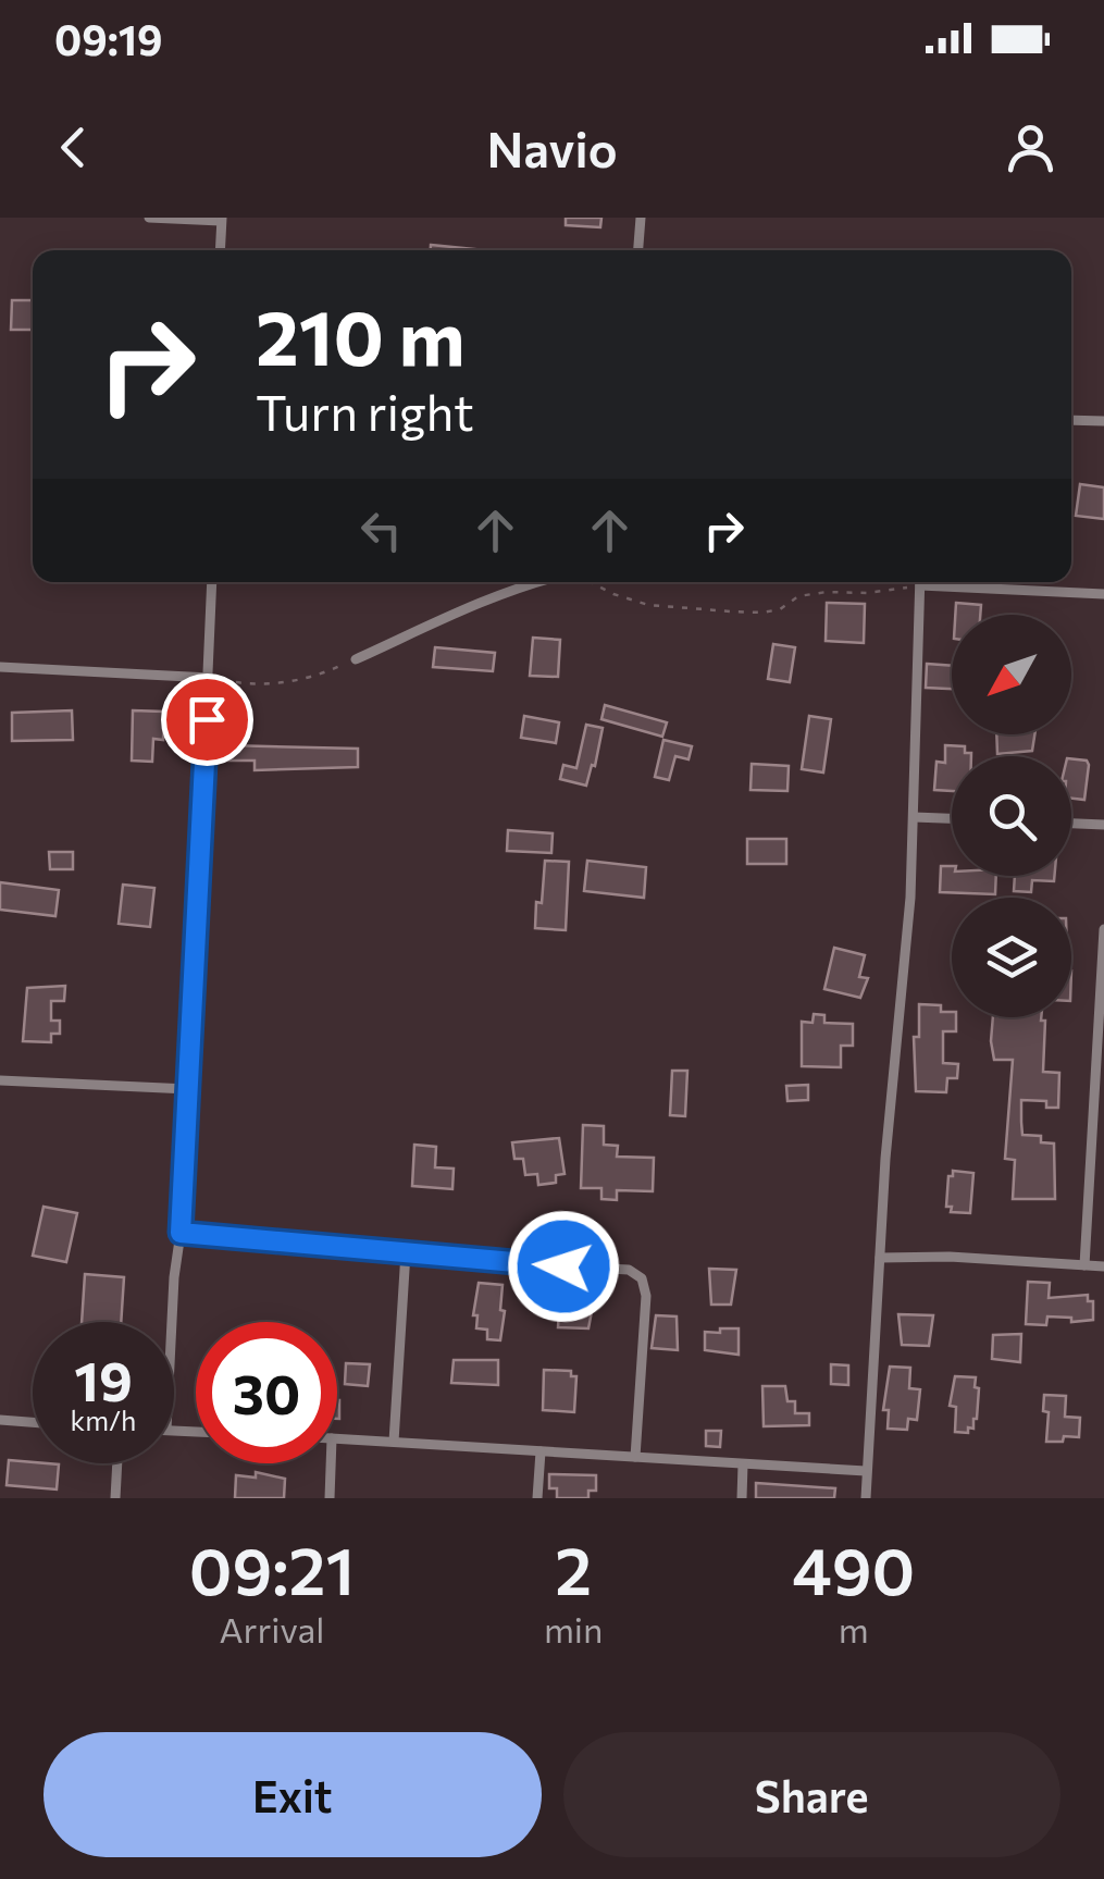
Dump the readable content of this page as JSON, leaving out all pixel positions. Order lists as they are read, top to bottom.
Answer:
{
  "north": "bottom left",
  "page": {
    "status": "09:19",
    "header": "Navio",
    "turn": ["210 m", "Turn right"],
    "speed": "19 km/h",
    "limit": "30",
    "eta": [
      "09:21",
      "Arrival",
      "2",
      "min",
      "490",
      "m"
    ],
    "buttons": ["Exit", "Share"]
  }
}
